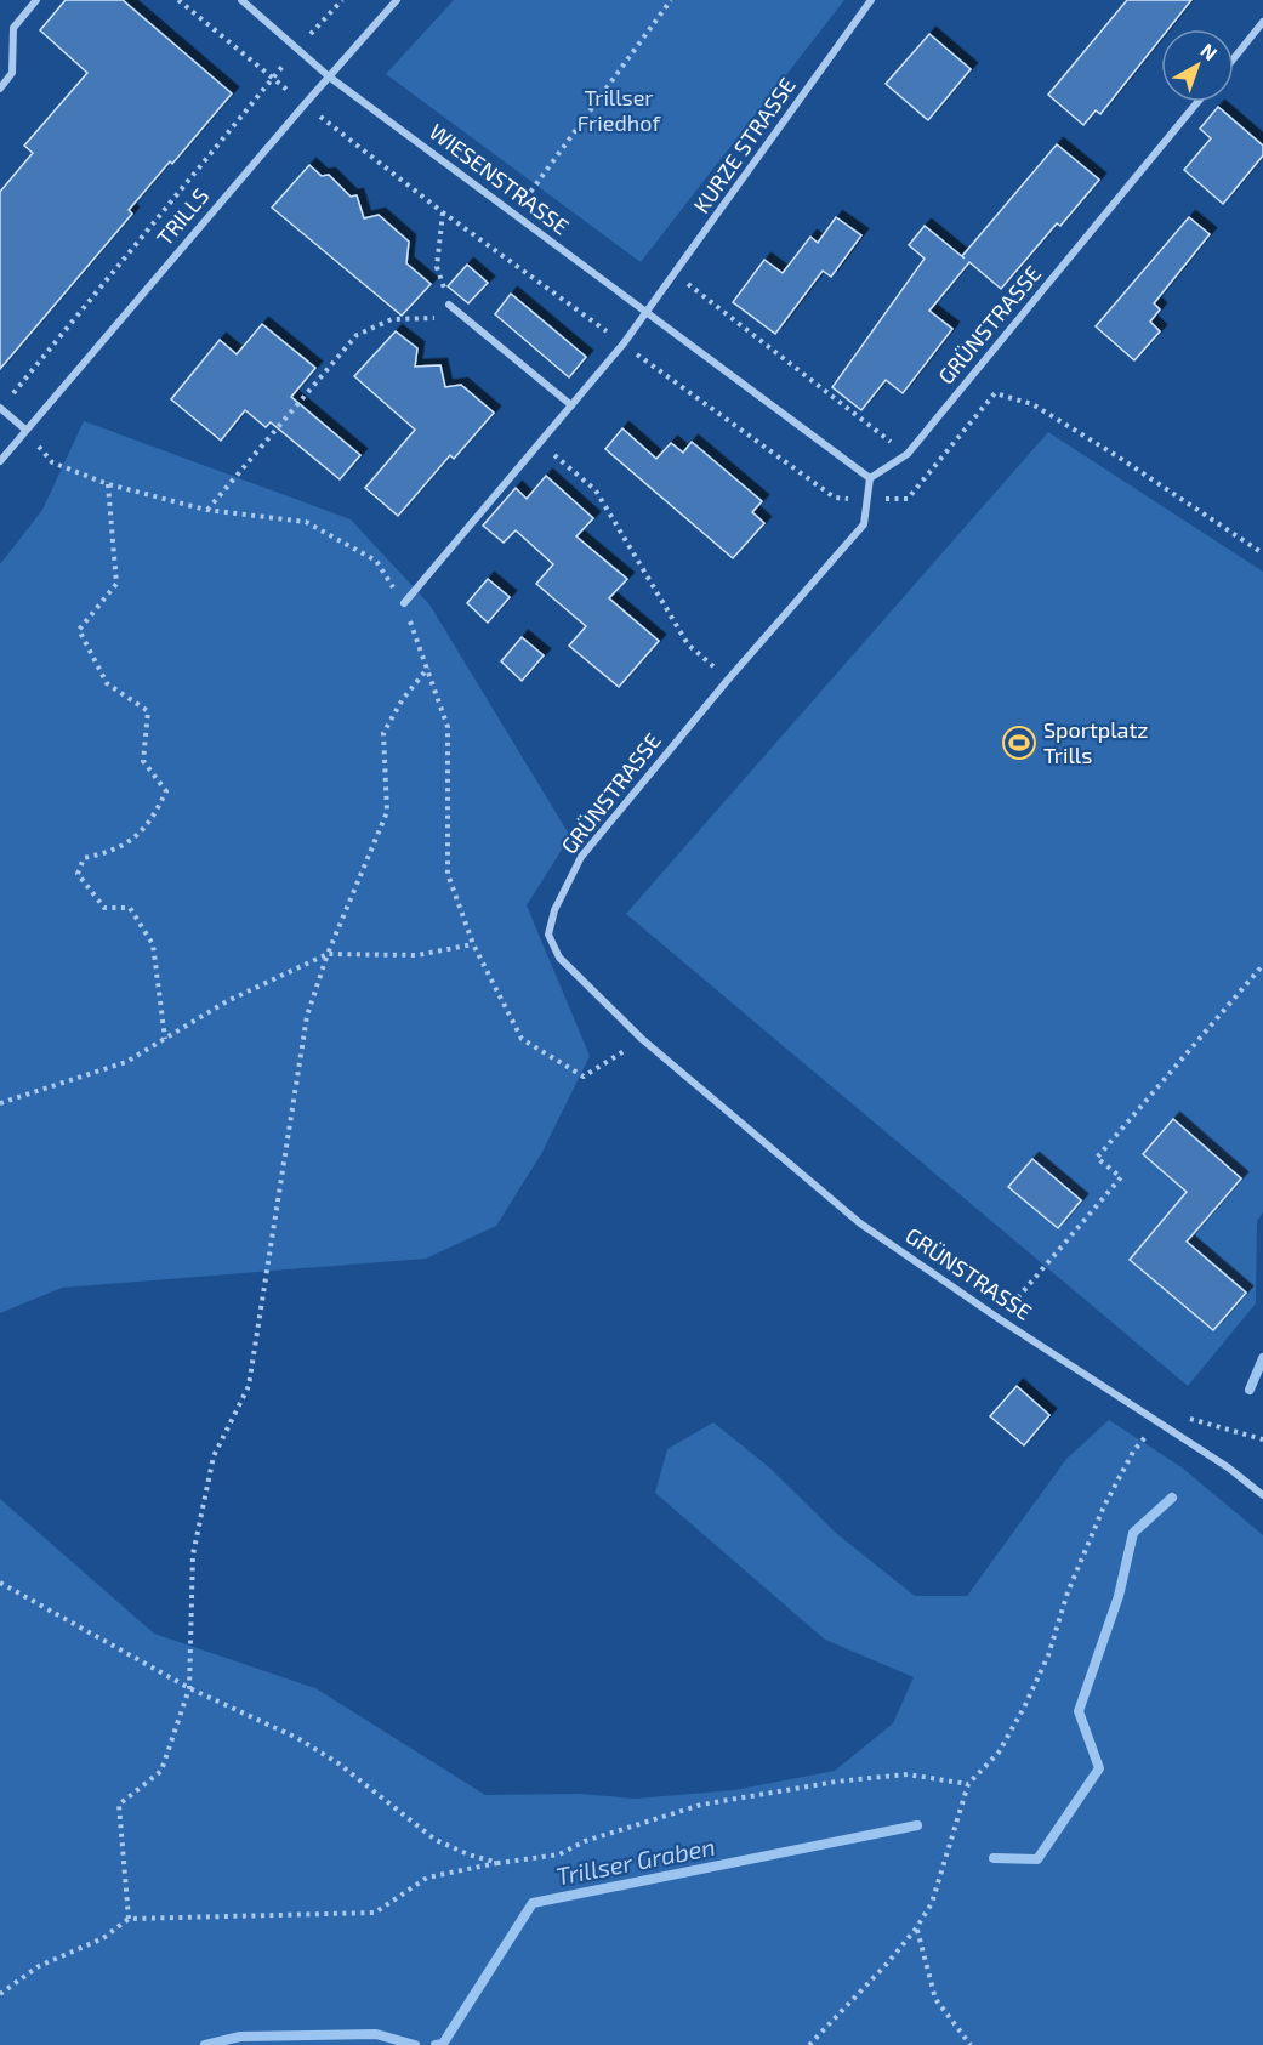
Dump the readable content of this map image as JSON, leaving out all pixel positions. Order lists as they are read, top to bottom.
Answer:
{
  "streets": {
    "street": [
      "KURZE STRASSE",
      "WIESENSTRASSE",
      "TRILLS",
      "GRÜNSTRASSE"
    ]
  },
  "crossings": [
    ["KURZE STRASSE", "WIESENSTRASSE"],
    ["WIESENSTRASSE", "TRILLS"],
    ["WIESENSTRASSE", "GRÜNSTRASSE"]
  ],
  "water": ["Trillser Graben"],
  "parks": ["Trillser Friedhof"],
  "places": {
    "sports": ["Sportplatz Trills"]
  },
  "north": "top right"
}
